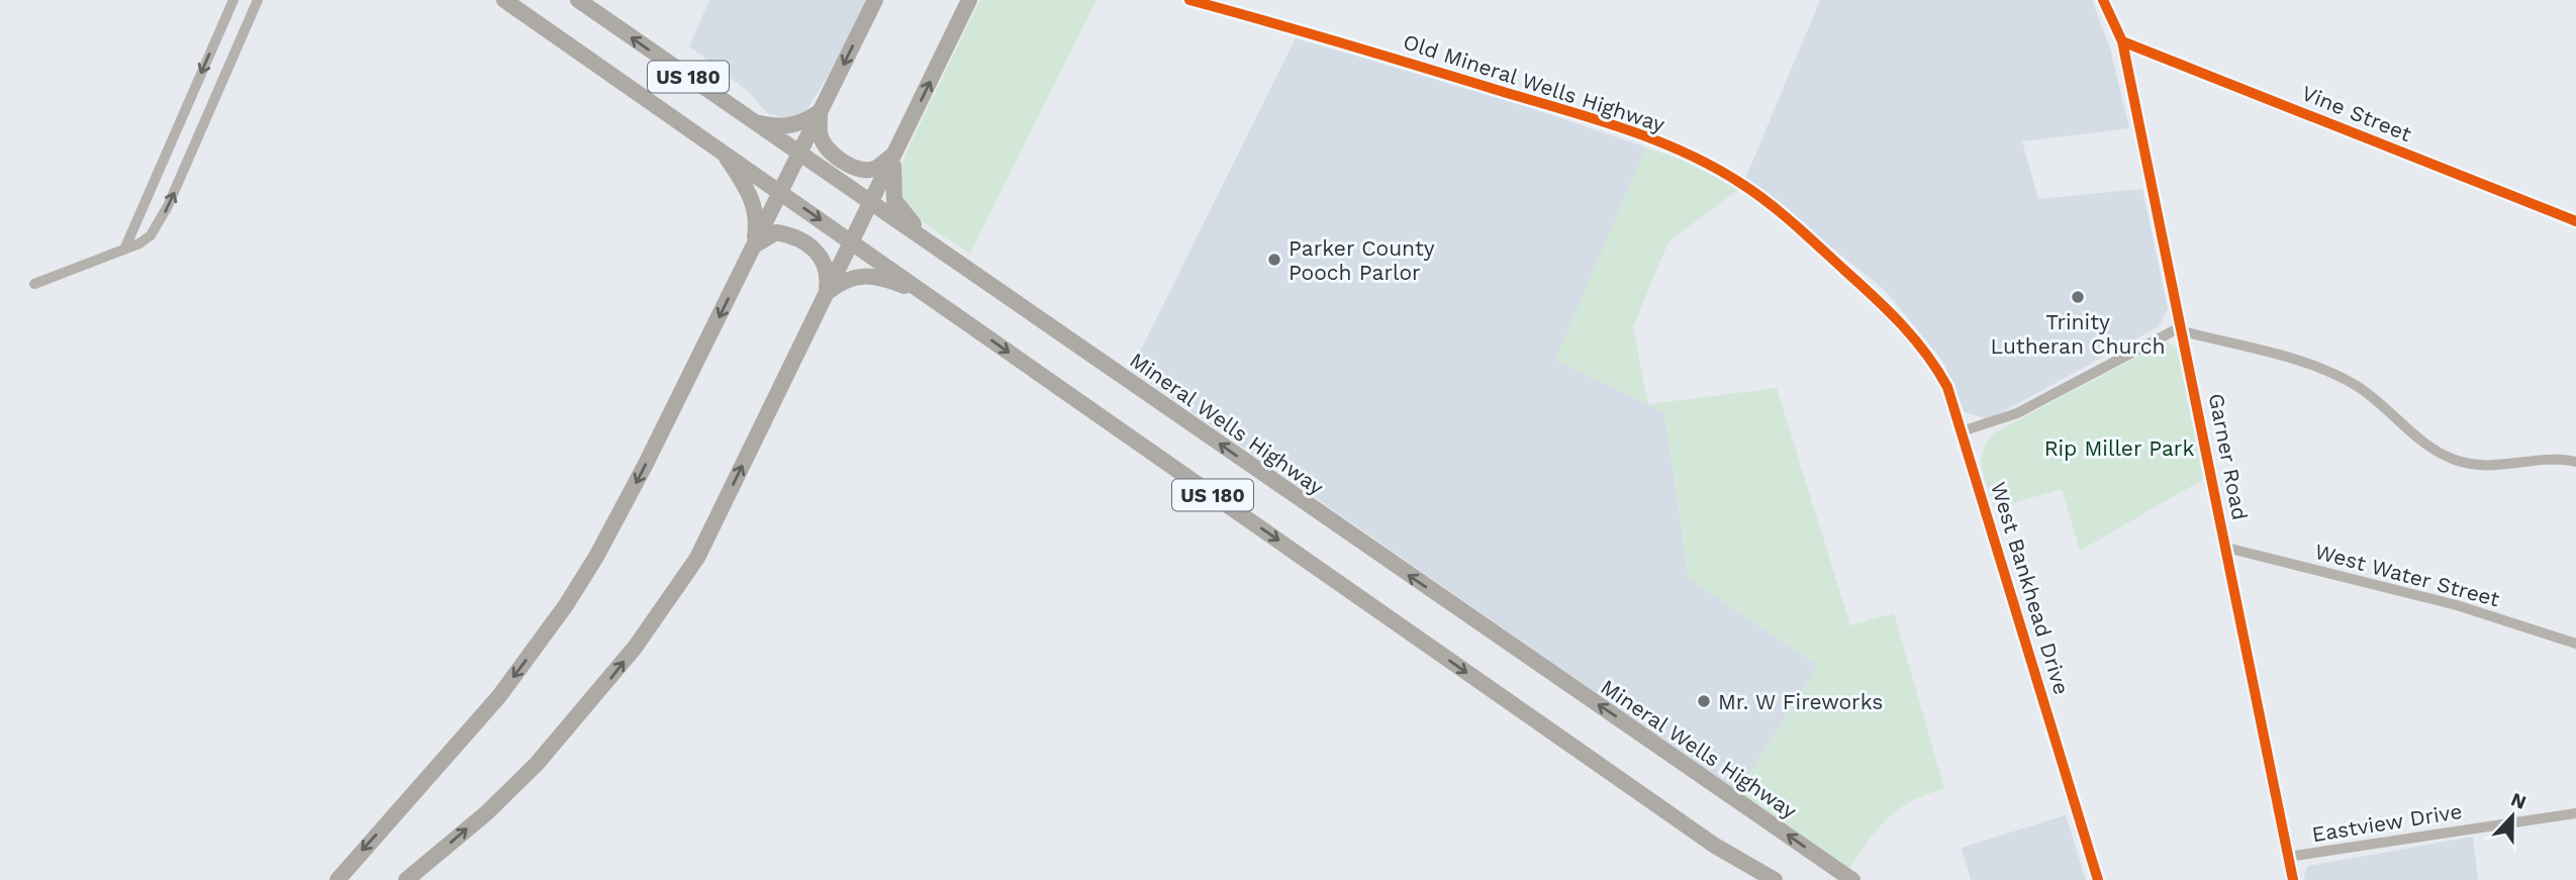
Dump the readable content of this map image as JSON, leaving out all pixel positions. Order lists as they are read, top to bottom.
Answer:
{
  "streets": {
    "main road": ["US 180", "Mineral Wells Highway"],
    "street": [
      "Old Mineral Wells Highway",
      "Vine Street",
      "Garner Road",
      "West Water Street",
      "West Bankhead Drive",
      "Eastview Drive"
    ]
  },
  "crossings": [
    ["Old Mineral Wells Highway", "West Bankhead Drive"],
    ["Vine Street", "Garner Road"],
    ["Garner Road", "West Water Street"],
    ["Garner Road", "Eastview Drive"]
  ],
  "parks": ["Rip Miller Park"],
  "places": ["Parker County Pooch Parlor", "Trinity Lutheran Church", "Mr. W Fireworks"],
  "north": "top"
}
